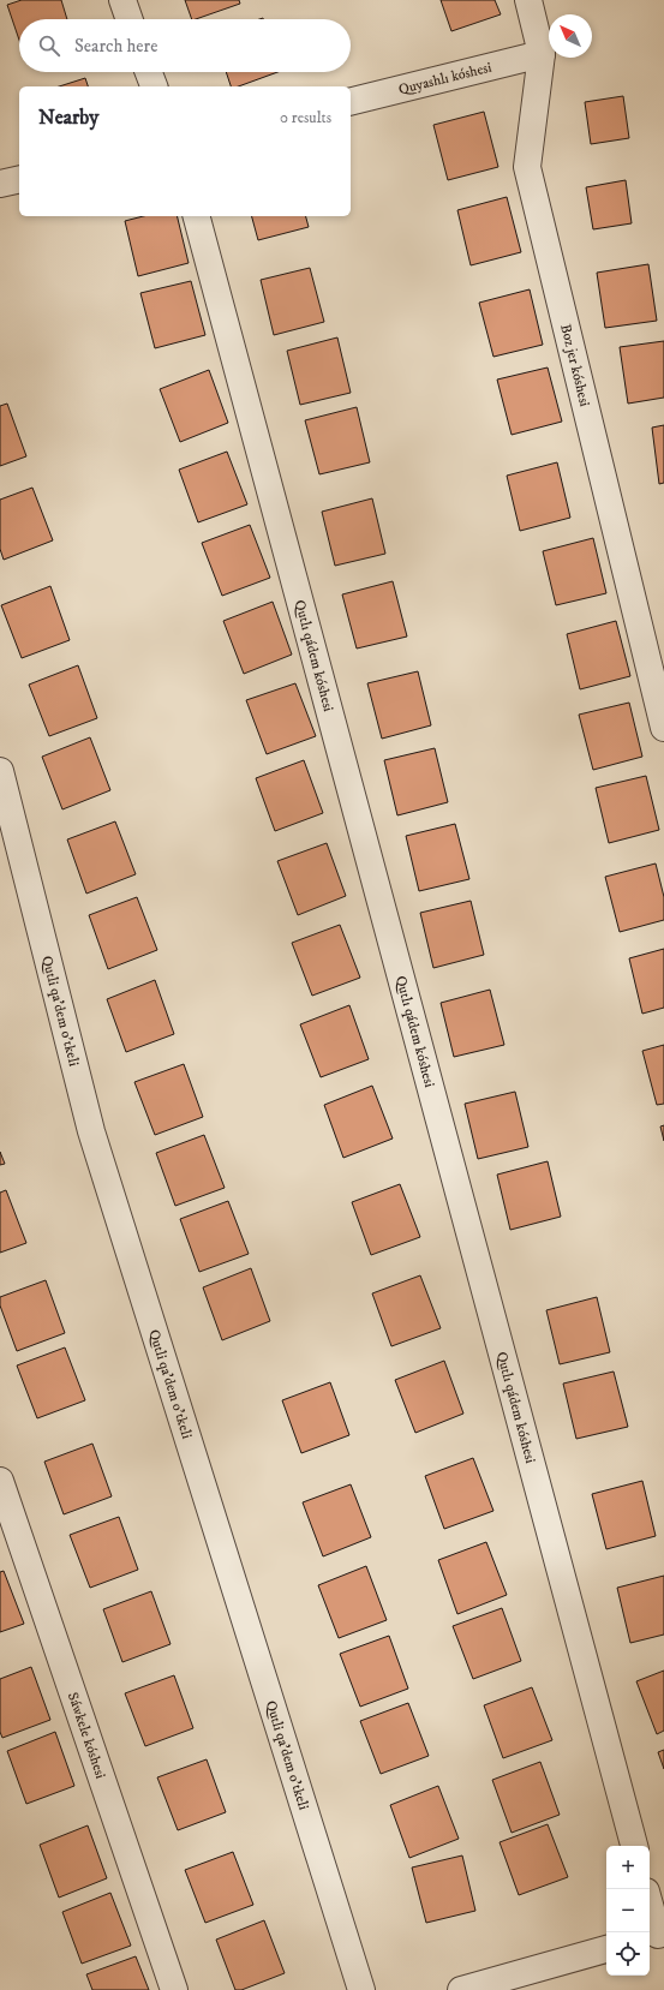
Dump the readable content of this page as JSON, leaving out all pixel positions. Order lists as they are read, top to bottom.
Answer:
{
  "streets": {
    "street": [
      "Quyashlı kóshesi",
      "Boz jer kóshesi",
      "Qutlı qádem kóshesi",
      "Qutli qa'dem o'tkeli",
      "Sáwkele kóshesi"
    ]
  },
  "crossings": [
    ["Quyashlı kóshesi", "Boz jer kóshesi"]
  ],
  "north": "top left",
  "page": {
    "search": "Search here",
    "heading": ["Nearby", "0 results"],
    "map_buttons": ["+", "−"]
  }
}
